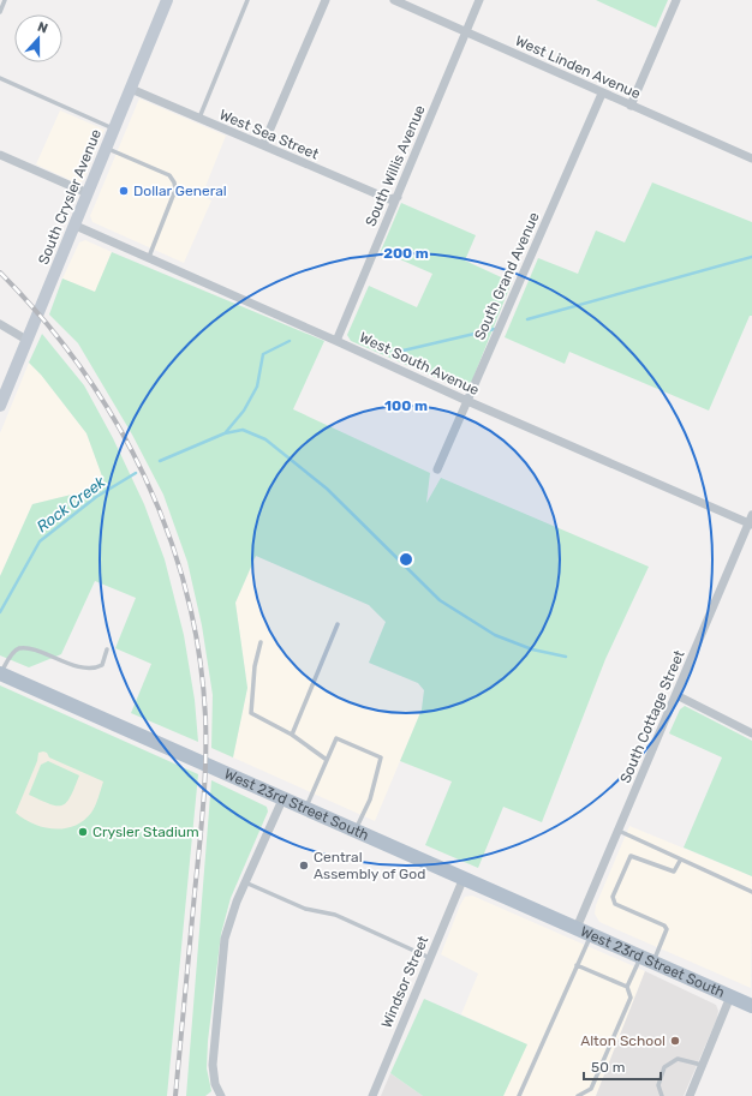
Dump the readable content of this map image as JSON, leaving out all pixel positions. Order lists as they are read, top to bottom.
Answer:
{
  "streets": {
    "main road": ["South Crysler Avenue", "West 23rd Street South"],
    "street": [
      "West Linden Avenue",
      "West Sea Street",
      "South Willis Avenue",
      "South Grand Avenue",
      "West South Avenue",
      "South Cottage Street",
      "Windsor Street"
    ]
  },
  "crossings": [
    ["West Linden Avenue", "South Willis Avenue"],
    ["West Linden Avenue", "South Grand Avenue"],
    ["West Sea Street", "South Willis Avenue"],
    ["West Sea Street", "South Crysler Avenue"],
    ["South Willis Avenue", "West South Avenue"],
    ["South Crysler Avenue", "West South Avenue"],
    ["South Grand Avenue", "West South Avenue"],
    ["West South Avenue", "South Cottage Street"],
    ["South Cottage Street", "West 23rd Street South"],
    ["West 23rd Street South", "Windsor Street"]
  ],
  "water": ["Rock Creek"],
  "places": [
    "Dollar General",
    "Crysler Stadium",
    "Central Assembly of God",
    "Alton School"
  ],
  "scale_bar": "50 m",
  "north": "top",
  "rings": ["200 m", "100 m"]
}
